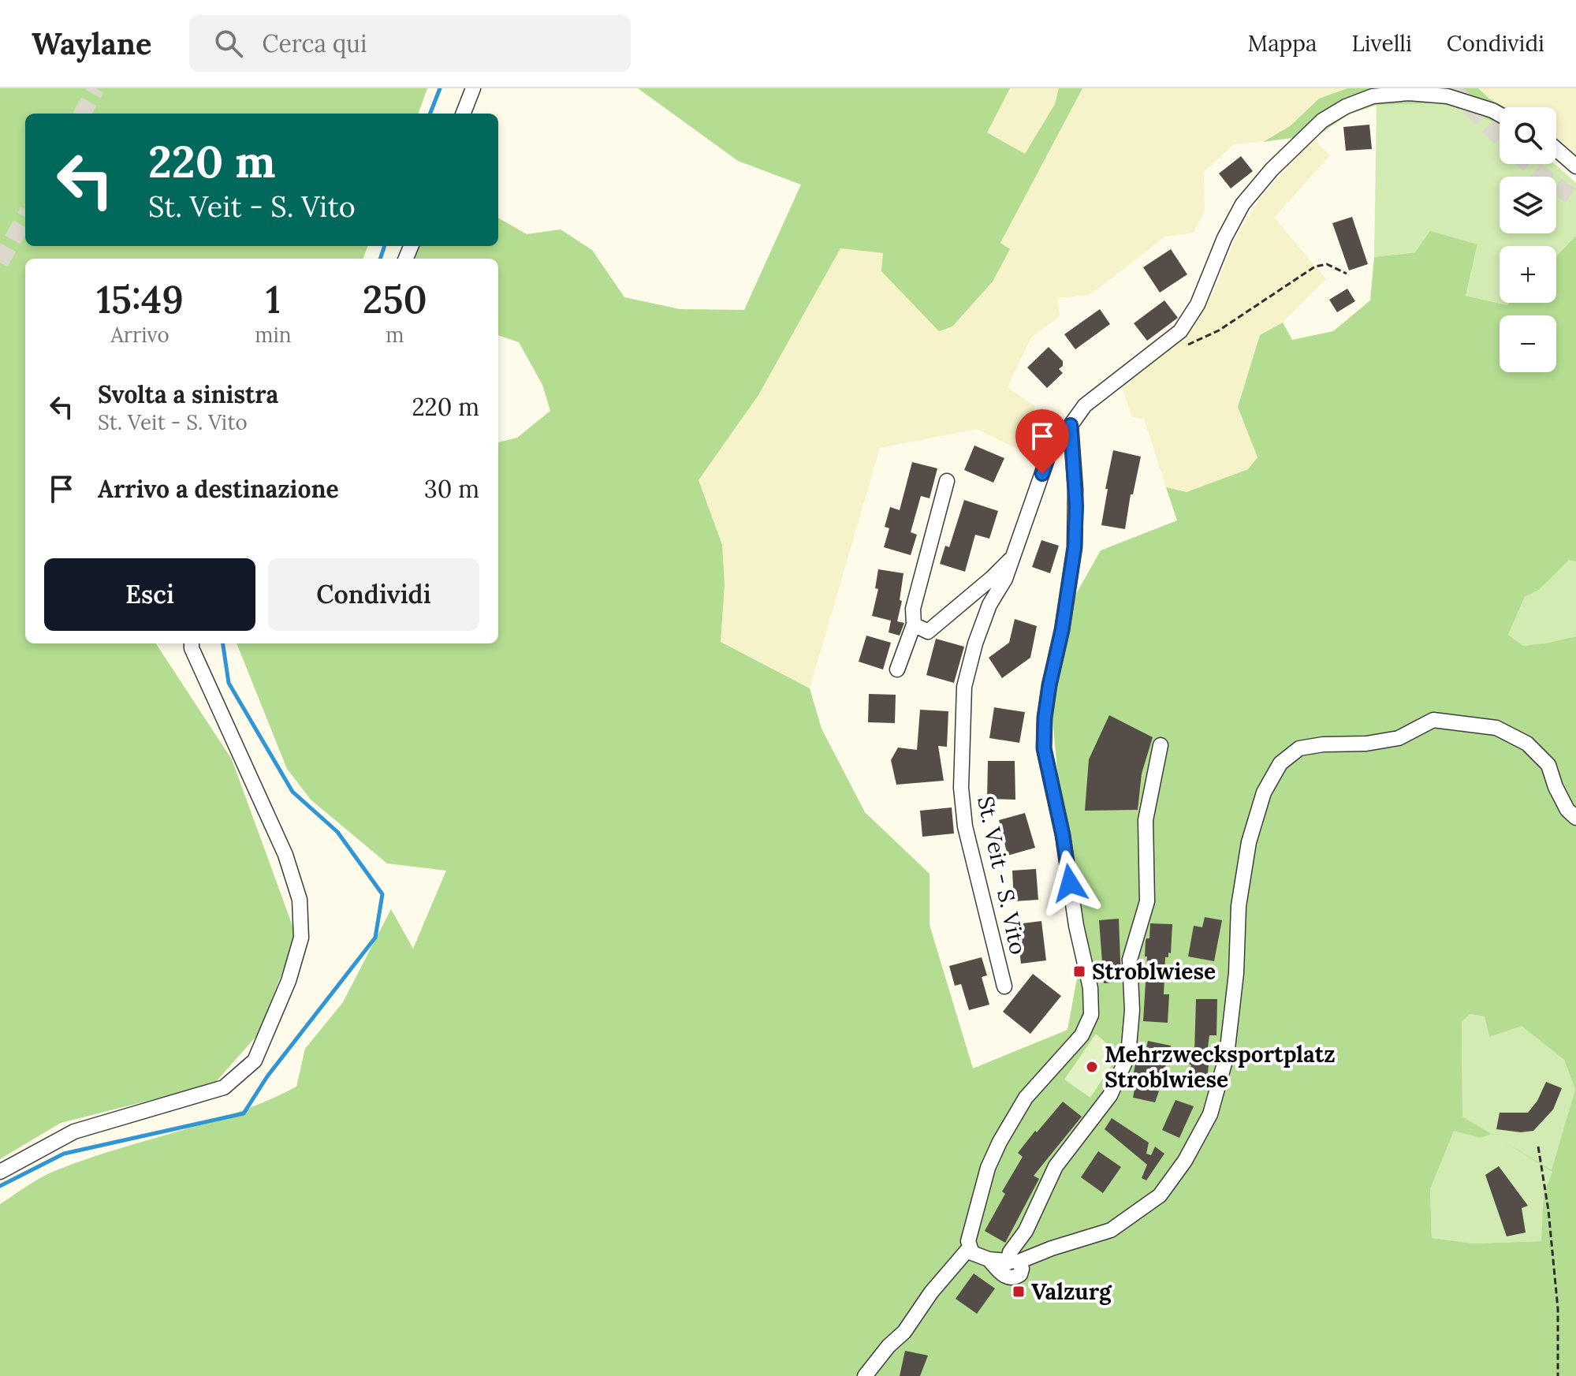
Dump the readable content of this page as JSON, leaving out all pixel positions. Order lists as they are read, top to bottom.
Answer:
{
  "streets": {
    "street": ["St. Veit - S. Vito"]
  },
  "places": {
    "transit": ["Stroblwiese", "Valzurg"],
    "other": ["Mehrzwecksportplatz Stroblwiese"]
  },
  "page": {
    "header": "Waylane",
    "search": "Cerca qui",
    "nav": ["Mappa", "Livelli", "Condividi"],
    "map_buttons": ["+", "−"],
    "turn": ["220 m", "St. Veit - S. Vito"],
    "eta": [
      "15:49",
      "Arrivo",
      "1",
      "min",
      "250",
      "m"
    ],
    "list": [
      {
        "name": "Svolta a sinistra",
        "note": "St. Veit - S. Vito",
        "value": "220 m"
      },
      {
        "name": "Arrivo a destinazione",
        "value": "30 m"
      }
    ],
    "buttons": ["Esci", "Condividi"]
  }
}
